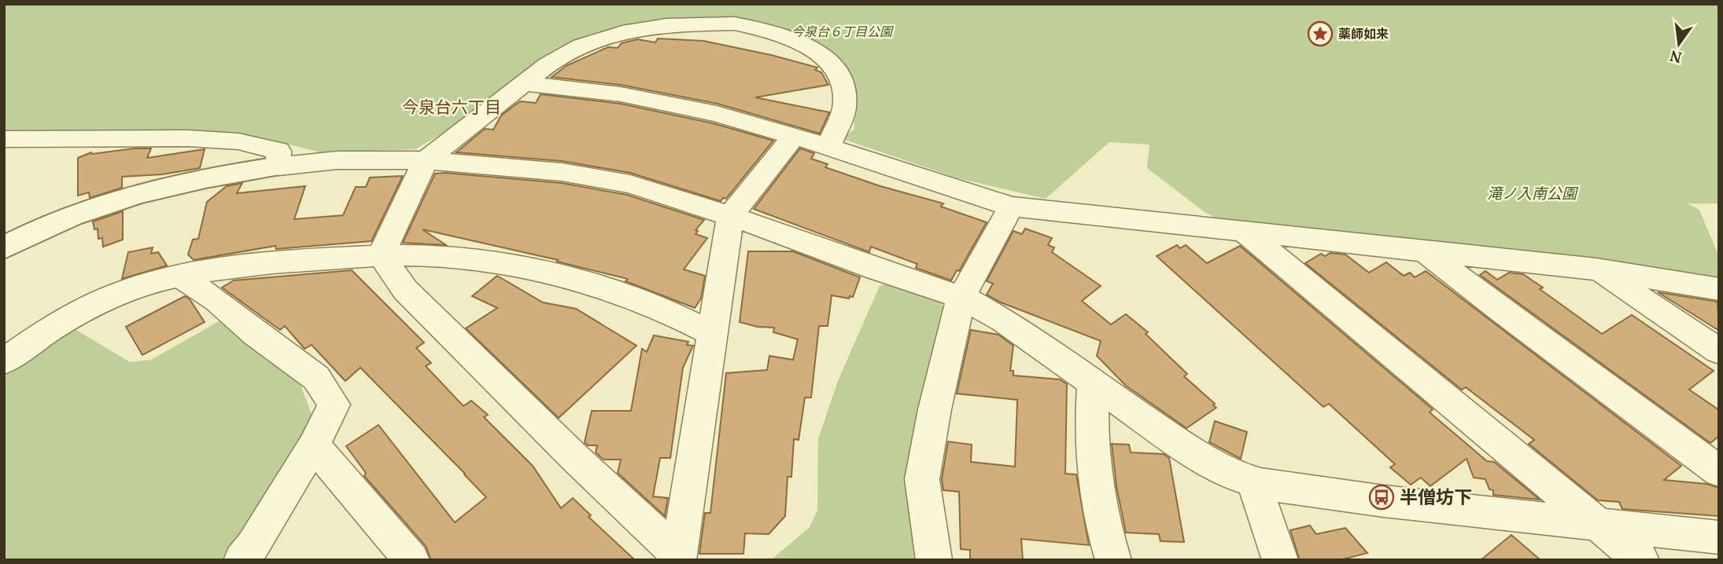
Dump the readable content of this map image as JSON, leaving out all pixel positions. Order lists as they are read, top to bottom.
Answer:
{
  "districts": ["今泉台六丁目"],
  "parks": ["今泉台６丁目公園", "滝ノ入南公園"],
  "places": {
    "place": ["薬師如来"],
    "bus stop": ["半僧坊下"]
  },
  "north": "bottom"
}
